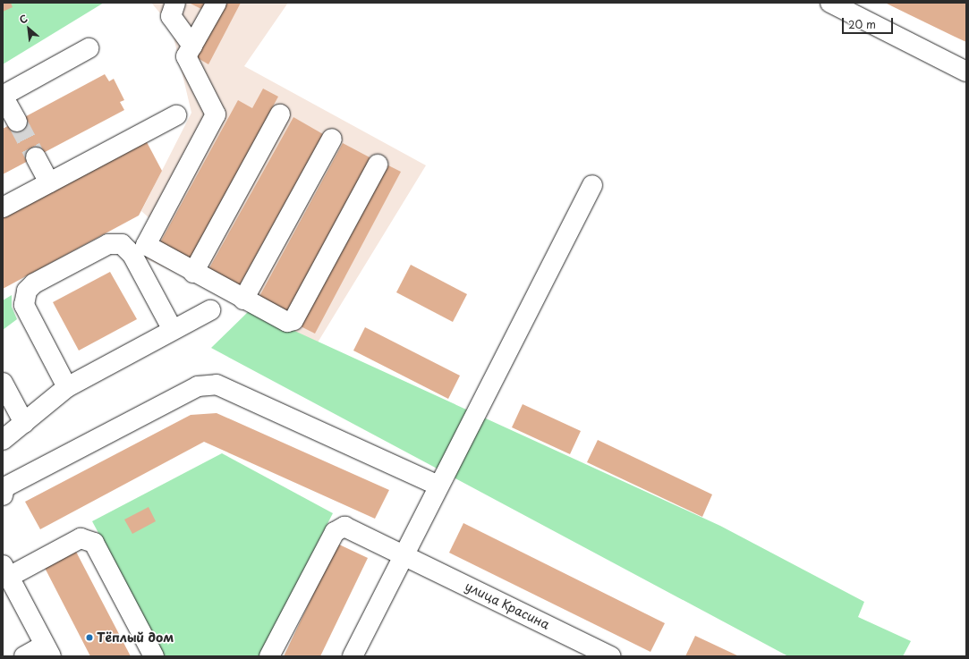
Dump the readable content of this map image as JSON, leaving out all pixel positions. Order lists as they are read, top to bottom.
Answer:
{
  "streets": {
    "street": ["улица Красина"]
  },
  "places": ["Тёплый дом"],
  "scale_bar": "20 m",
  "north": "top left"
}
